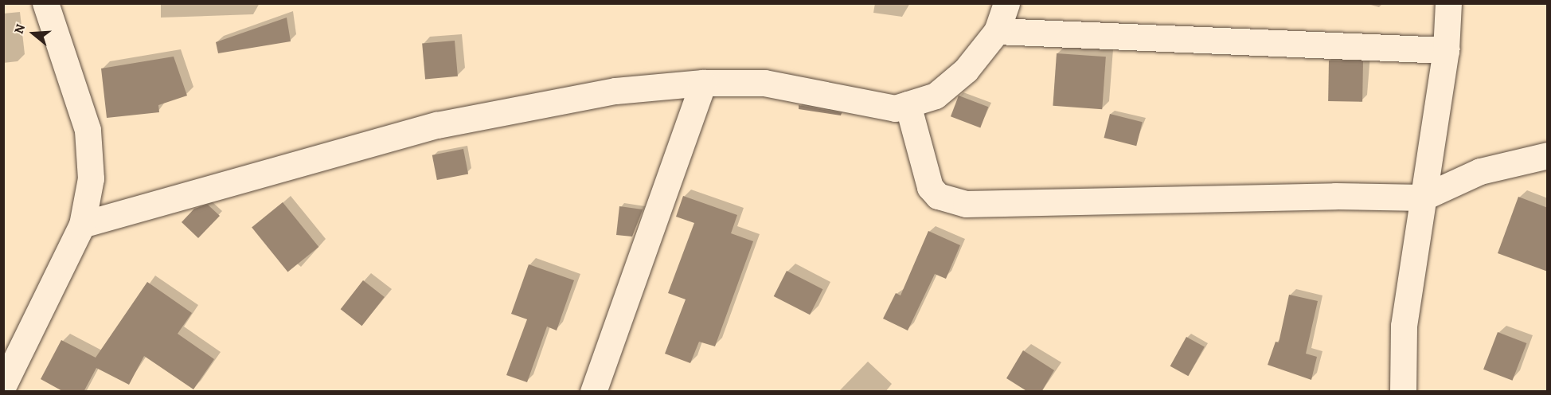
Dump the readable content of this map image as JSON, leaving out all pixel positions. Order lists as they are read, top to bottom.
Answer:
{
  "north": "left"
}
